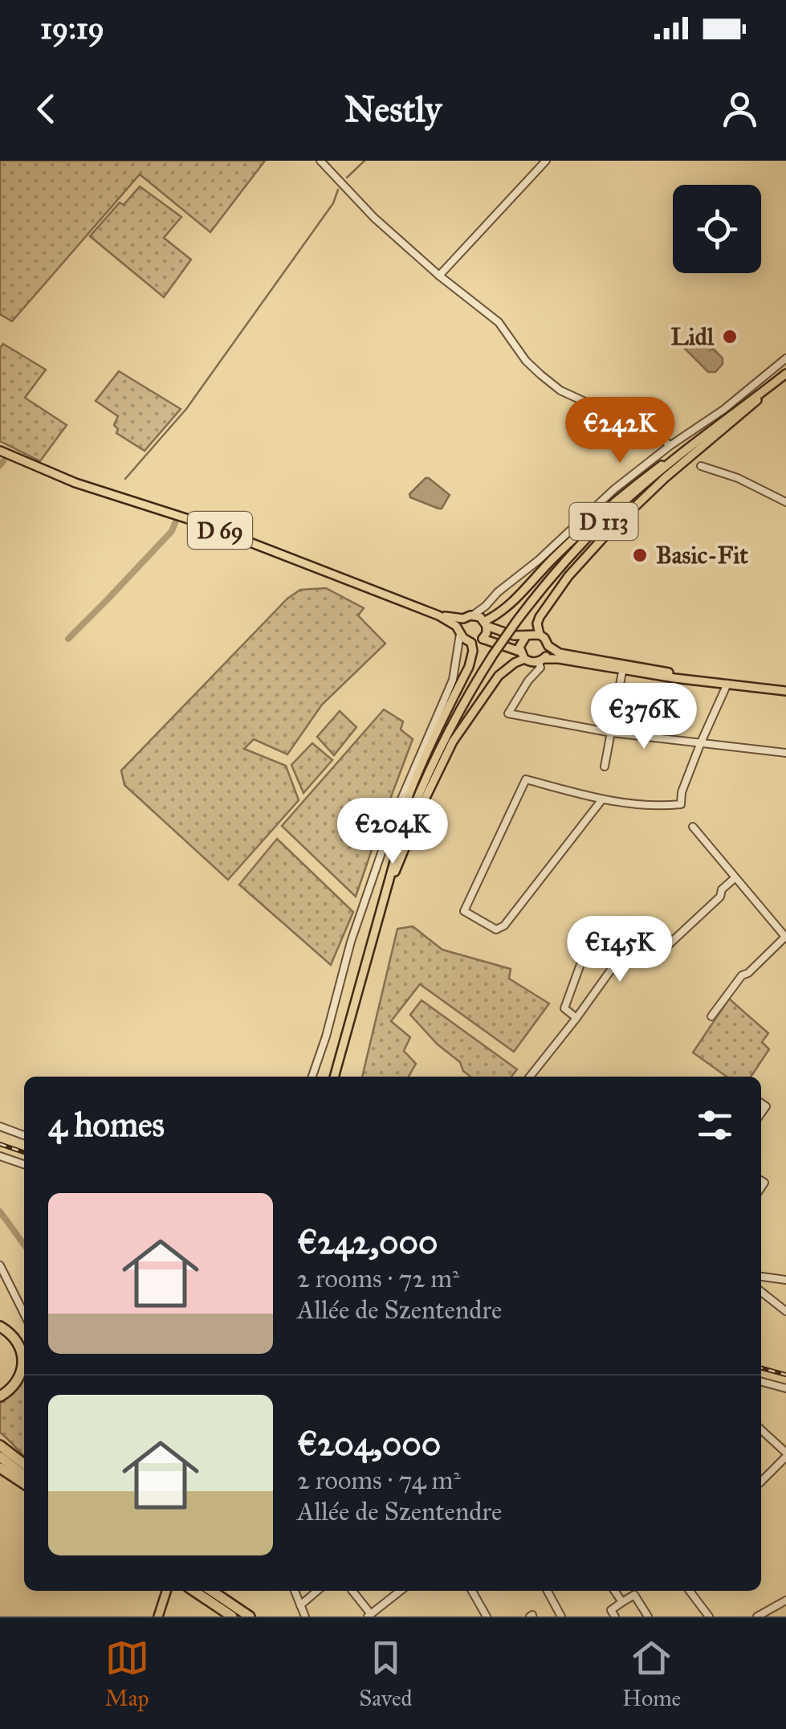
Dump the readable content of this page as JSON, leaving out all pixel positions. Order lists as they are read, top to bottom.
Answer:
{
  "streets": {
    "main road": ["D 113", "D 69"]
  },
  "places": ["Lidl", "Basic-Fit"],
  "page": {
    "status": "19:19",
    "header": "Nestly",
    "price": [
      "€242K",
      "€376K",
      "€204K",
      "€145K"
    ],
    "heading": "4 homes",
    "list": [
      {
        "name": "€242,000",
        "note": "2 rooms · 72 m² · Allée de Szentendre"
      },
      {
        "name": "€204,000",
        "note": "2 rooms · 74 m² · Allée de Szentendre"
      }
    ],
    "tabs": ["Map", "Saved", "Home"]
  }
}
